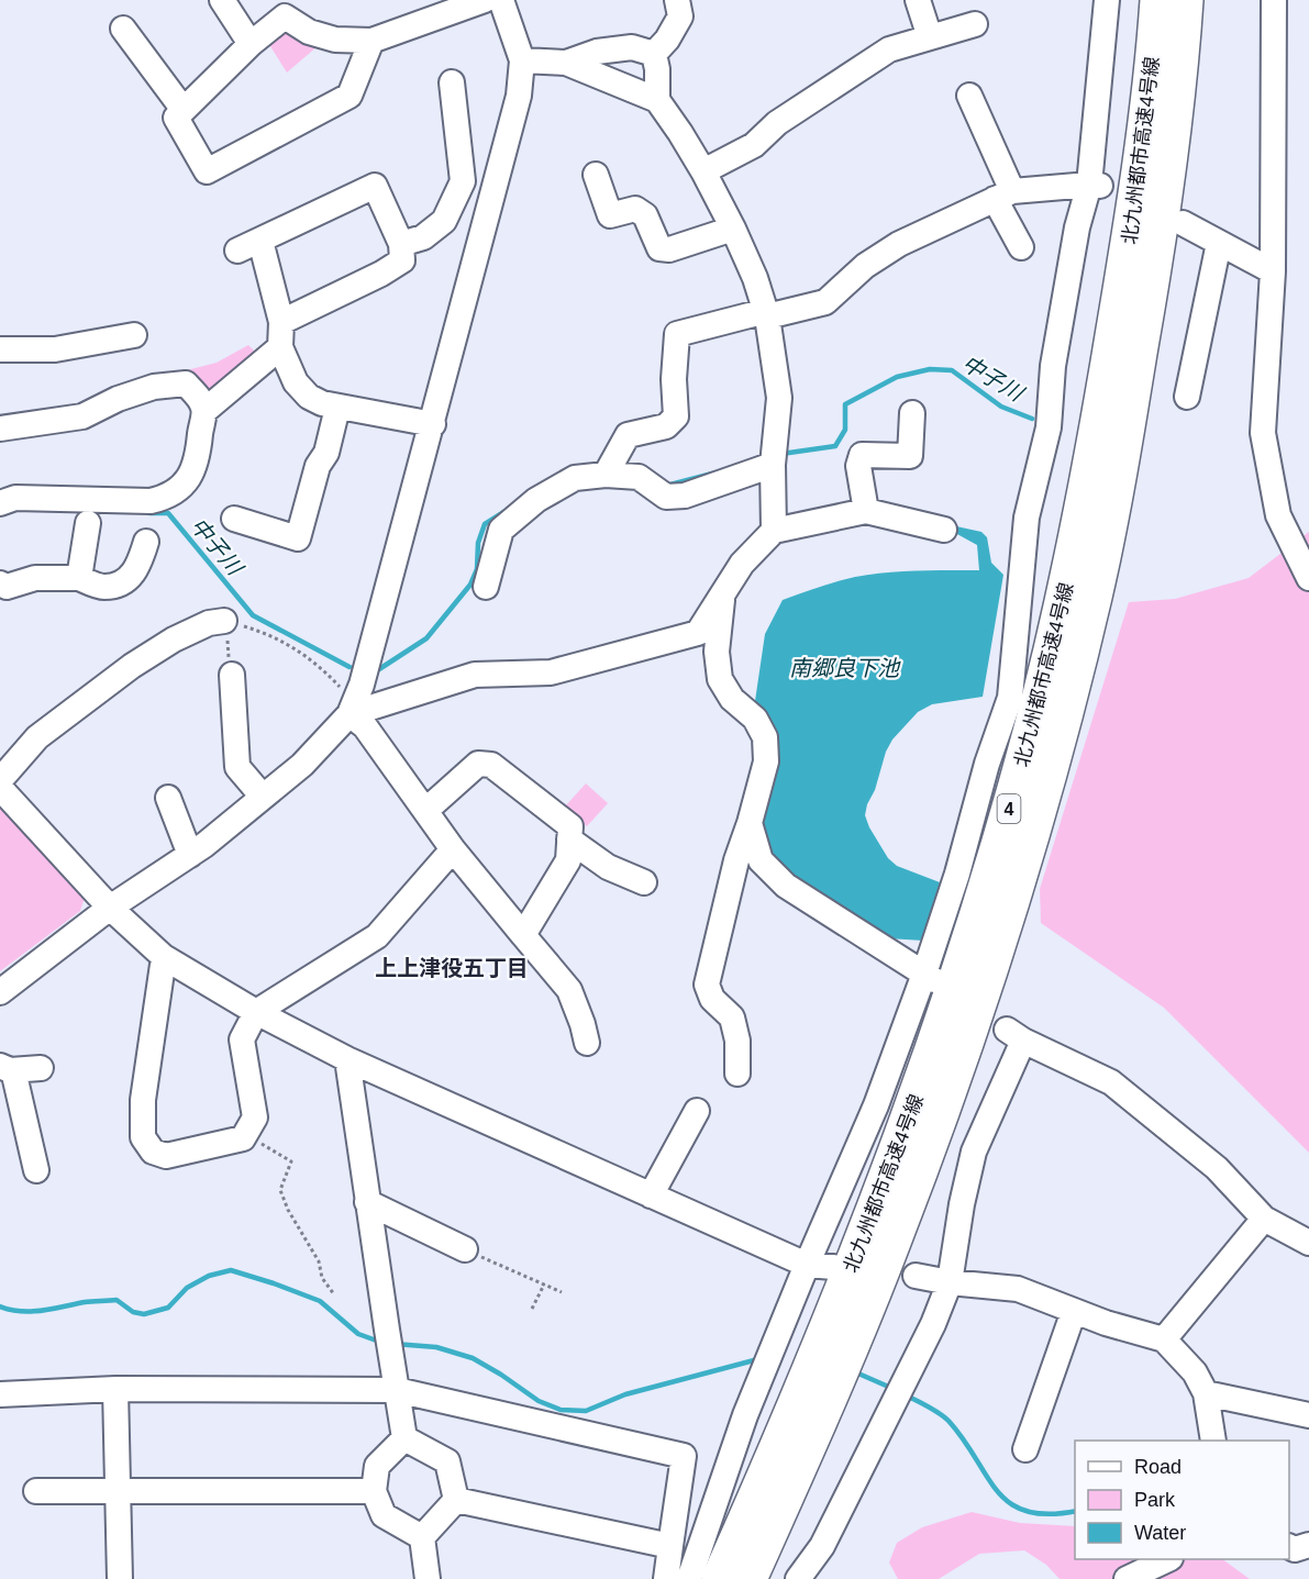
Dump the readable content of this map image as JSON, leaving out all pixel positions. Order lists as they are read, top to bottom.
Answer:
{
  "streets": {
    "highway": ["北九州都市高速4号線", "4"]
  },
  "districts": ["上上津役五丁目"],
  "water": ["中子川", "南郷良下池"],
  "legend": ["Road", "Park", "Water"]
}
